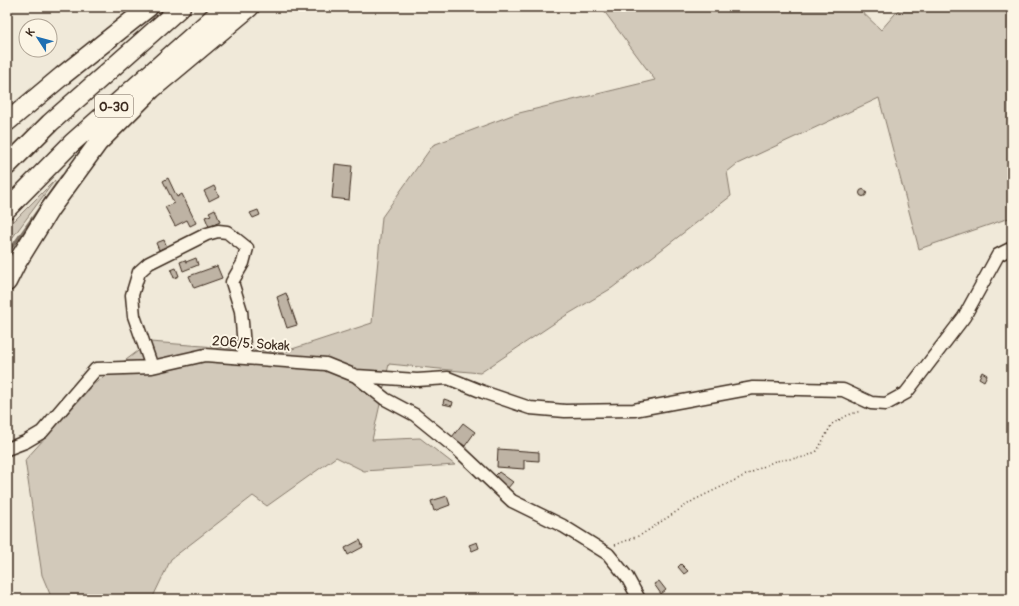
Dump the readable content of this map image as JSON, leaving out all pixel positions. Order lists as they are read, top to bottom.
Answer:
{
  "streets": {
    "highway": ["O-30"],
    "street": ["206/5. Sokak"]
  },
  "north": "top left"
}
